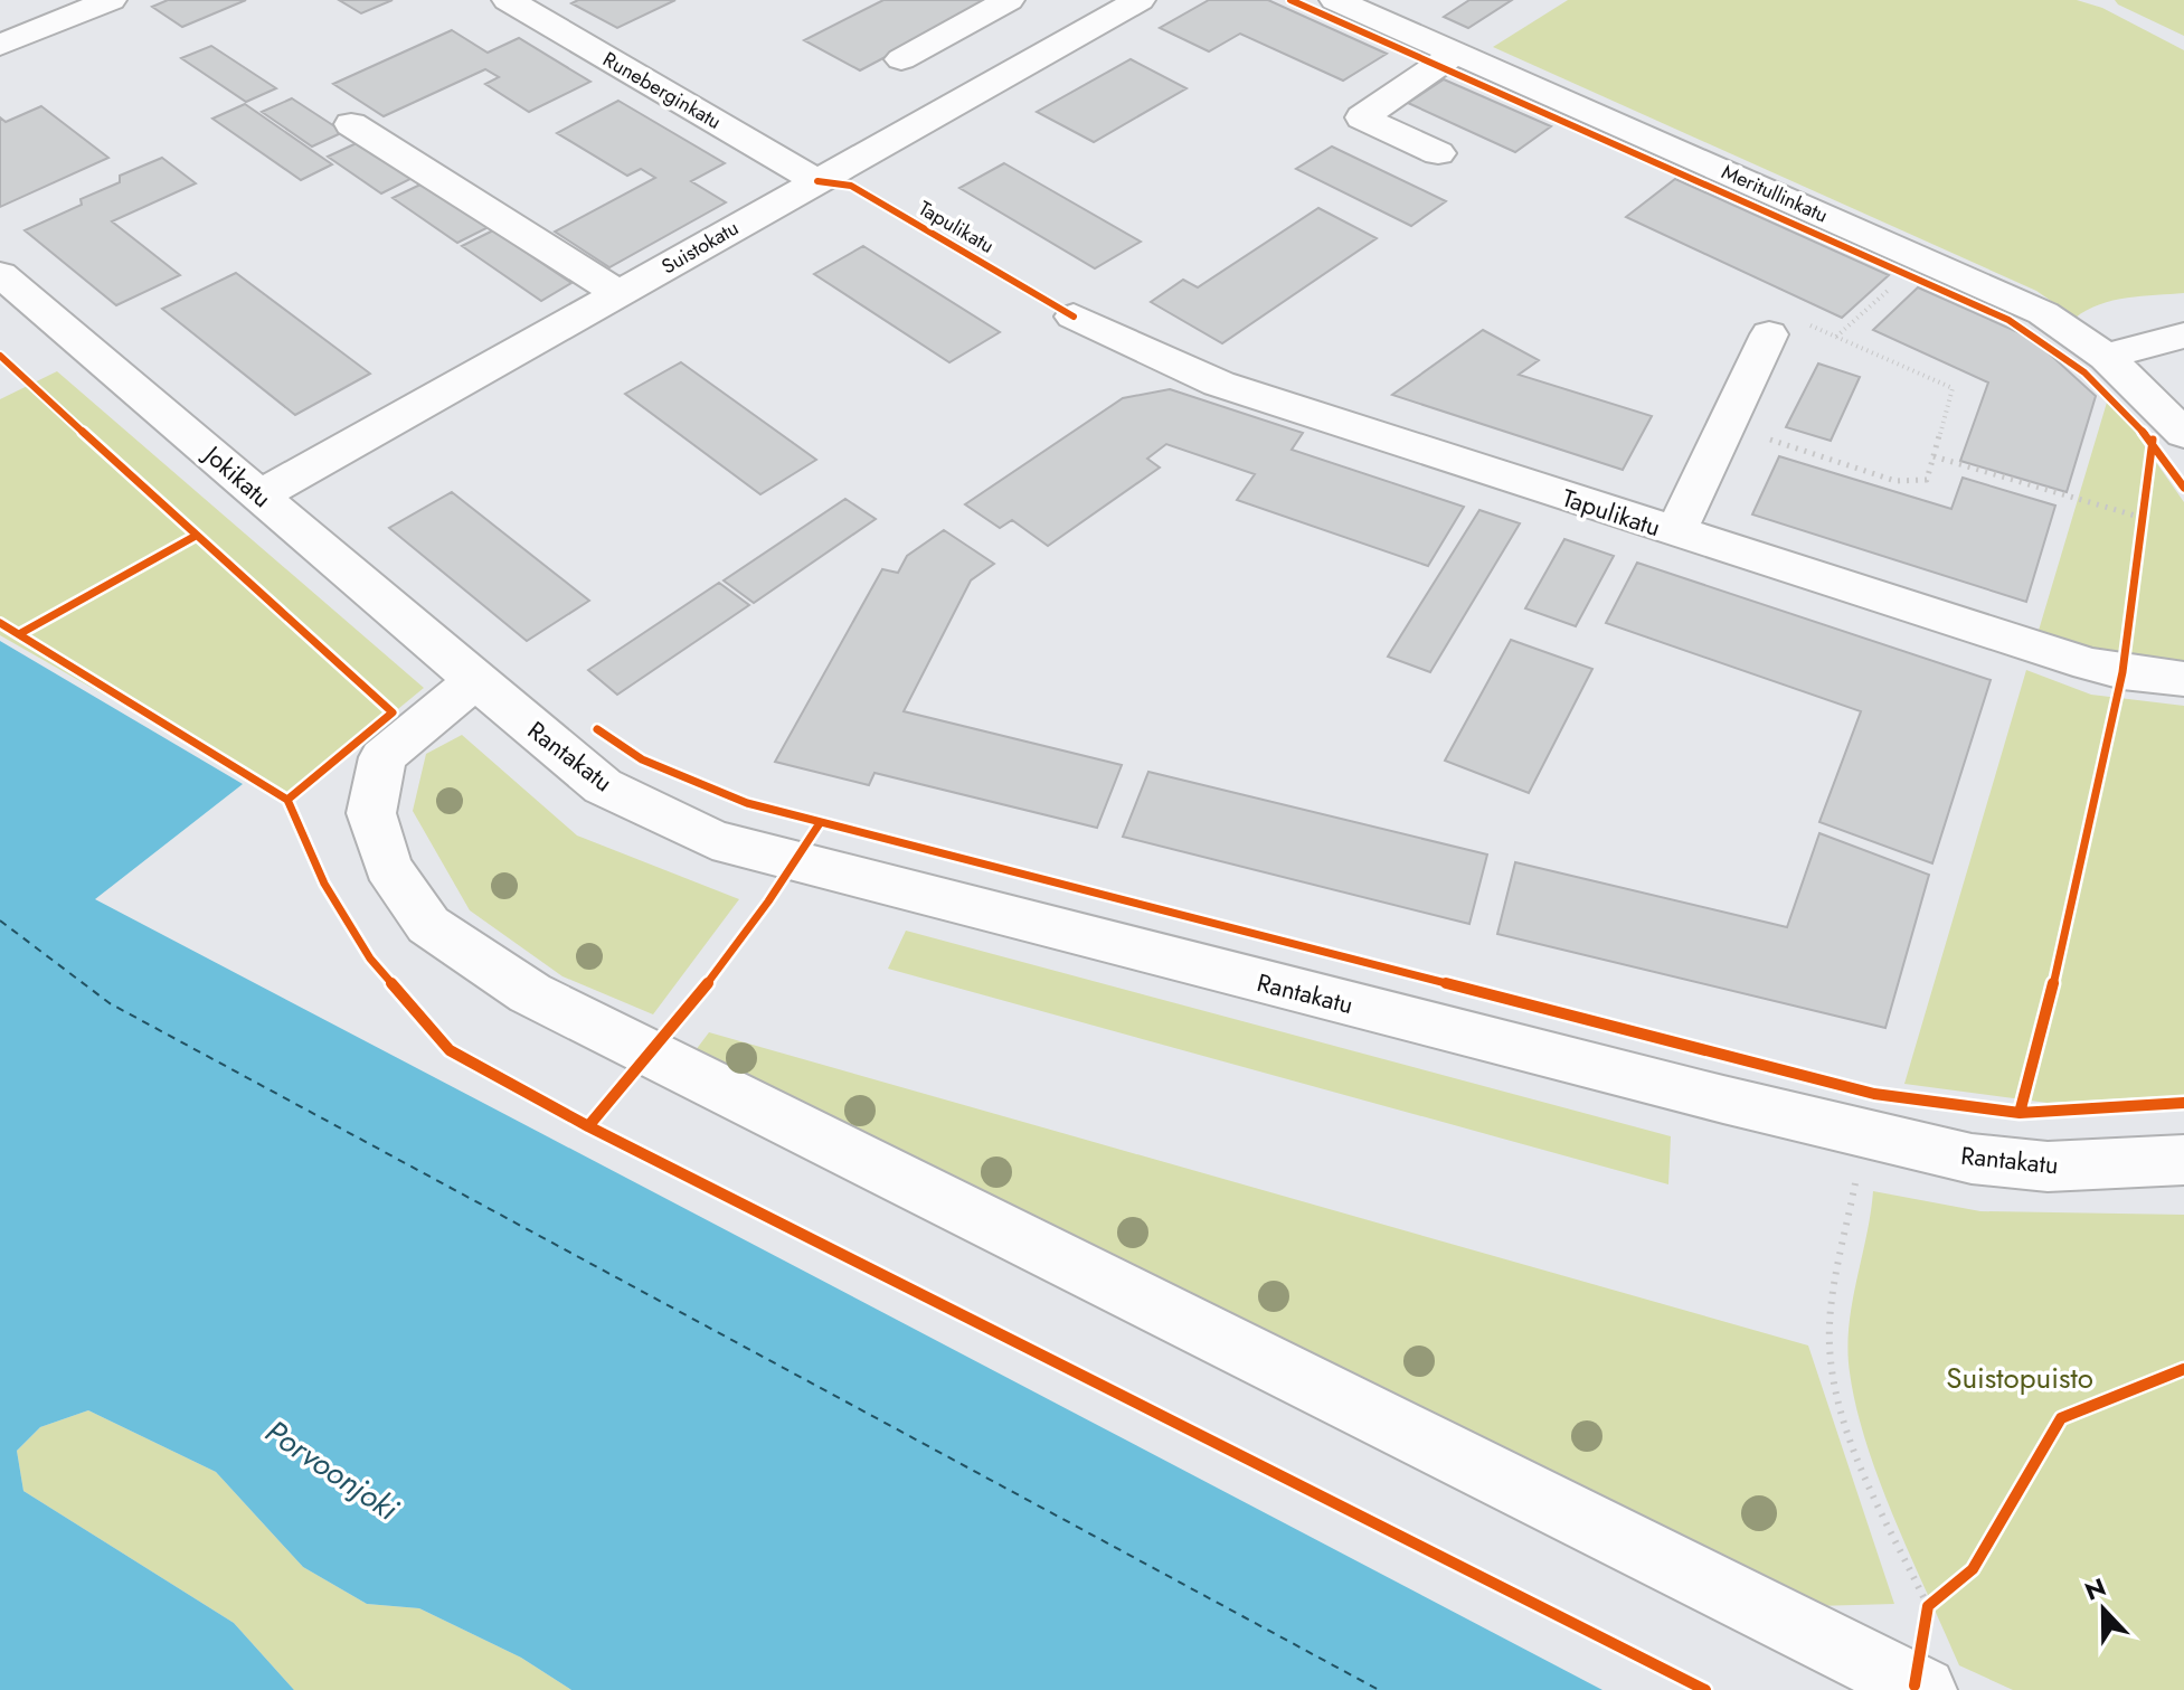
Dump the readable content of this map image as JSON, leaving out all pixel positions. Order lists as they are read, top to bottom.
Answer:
{
  "streets": {
    "street": [
      "Runeberginkatu",
      "Meritullinkatu",
      "Tapulikatu",
      "Suistokatu",
      "Jokikatu",
      "Rantakatu"
    ]
  },
  "crossings": [
    ["Runeberginkatu", "Suistokatu"],
    ["Suistokatu", "Jokikatu"],
    ["Jokikatu", "Rantakatu"]
  ],
  "water": ["Porvoonjoki"],
  "parks": ["Suistopuisto"],
  "north": "top"
}
